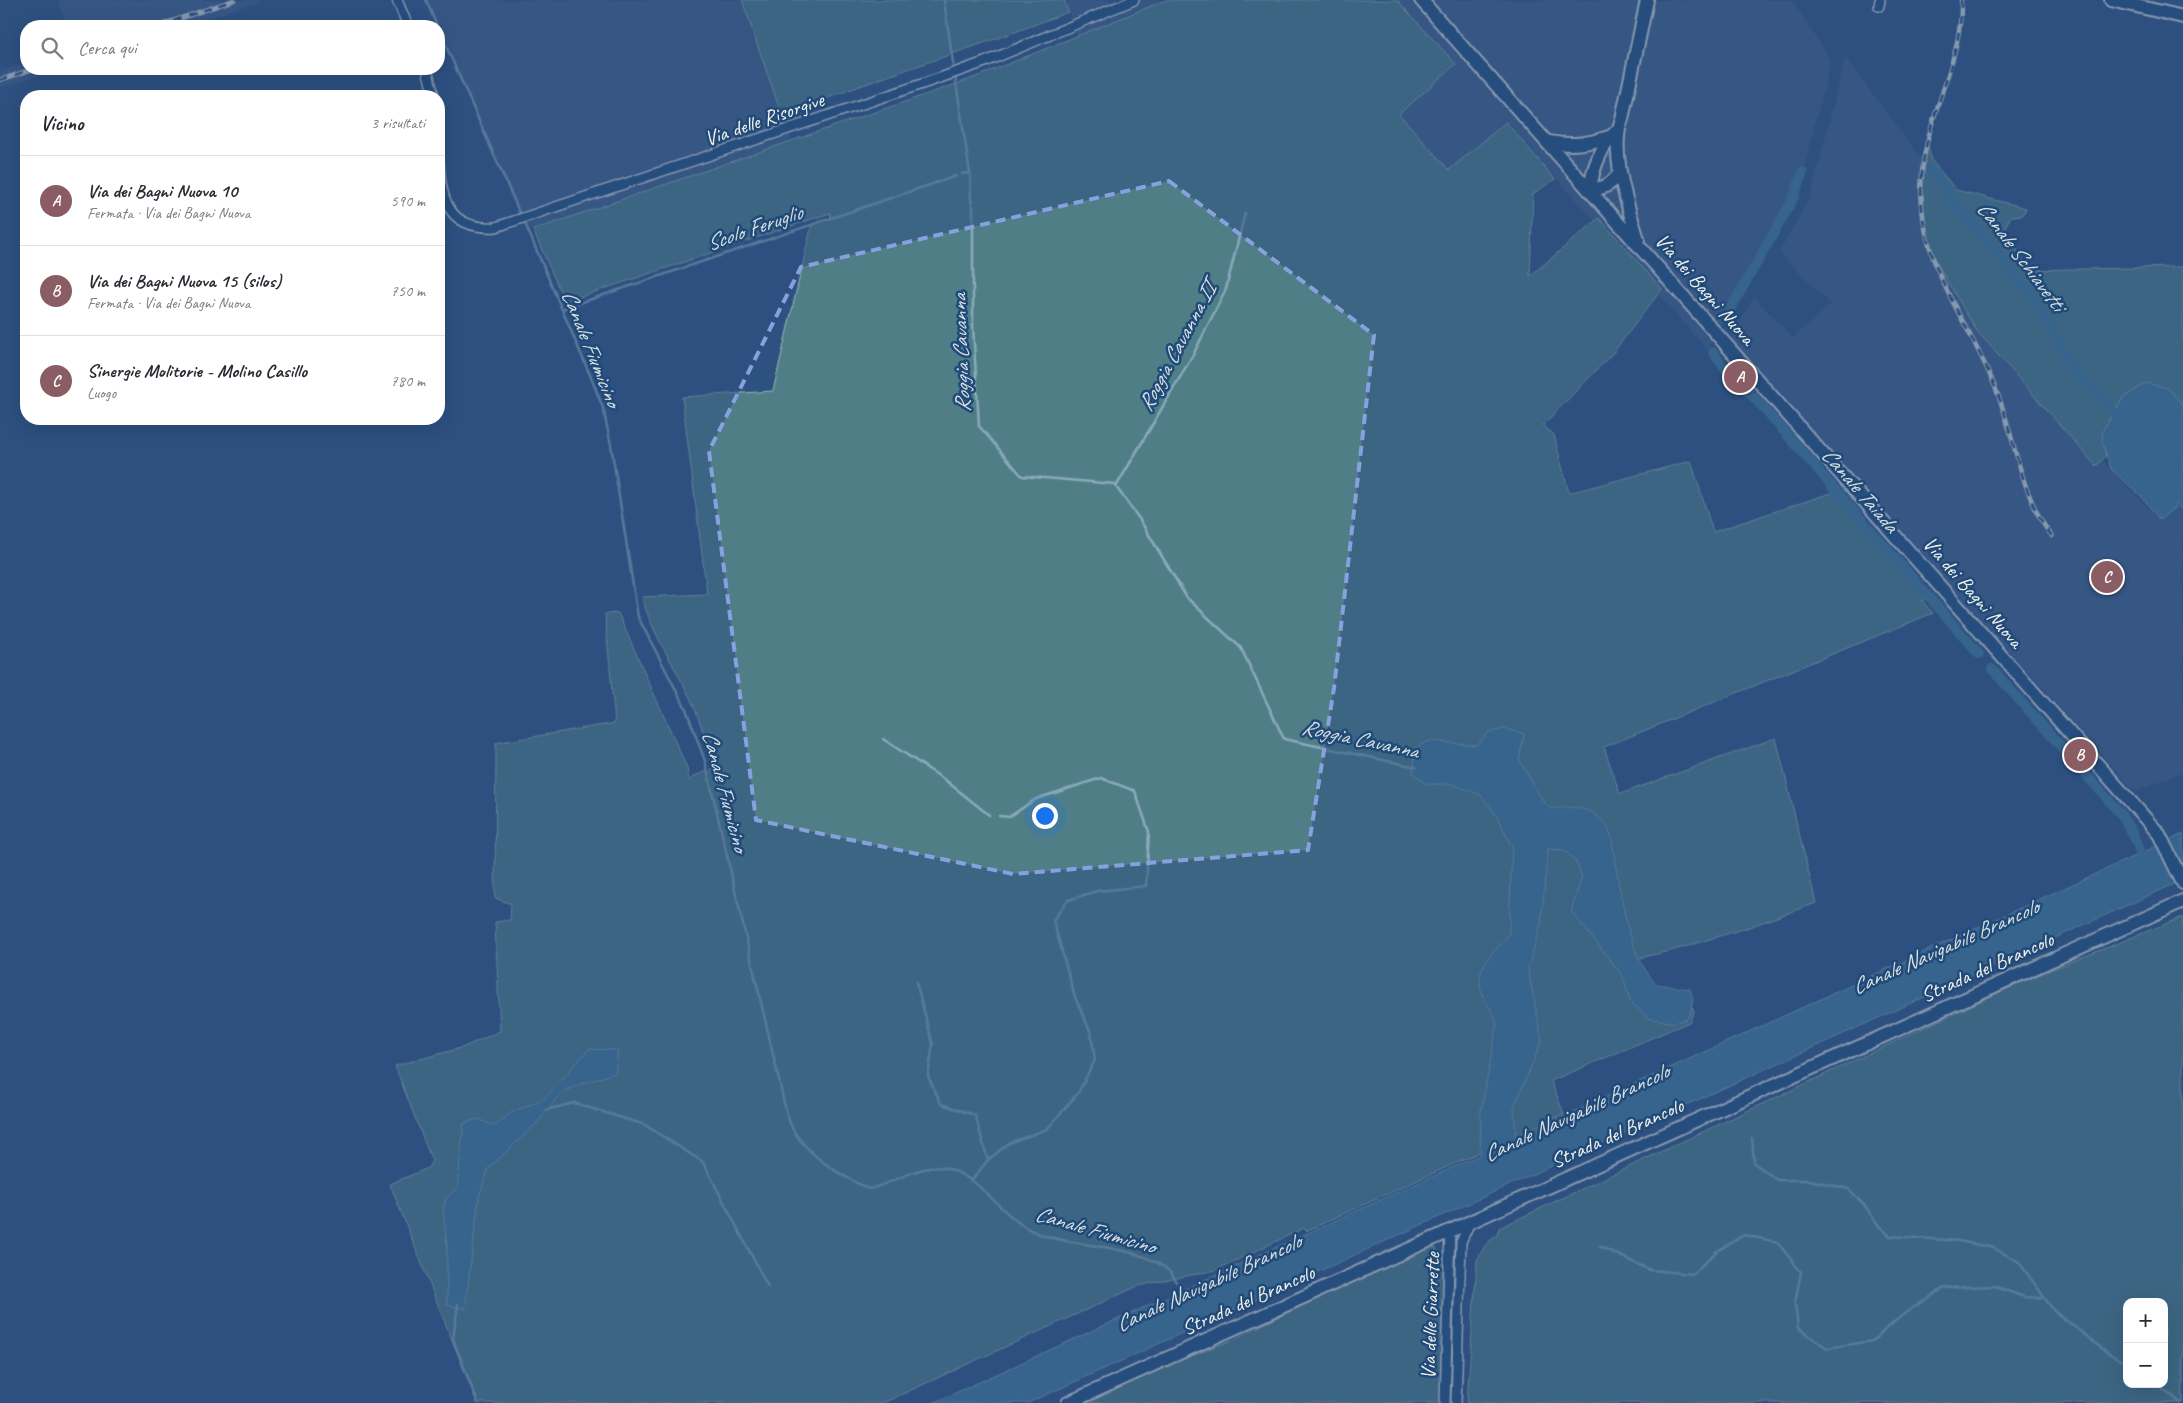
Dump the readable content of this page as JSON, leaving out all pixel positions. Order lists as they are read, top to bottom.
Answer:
{
  "streets": {
    "street": [
      "Via delle Risorgive",
      "Via dei Bagni Nuova",
      "Strada del Brancolo",
      "Via delle Giarrette"
    ]
  },
  "crossings": [
    ["Strada del Brancolo", "Via delle Giarrette"]
  ],
  "water": [
    "Scolo Feruglio",
    "Canale Schiavetti",
    "Roggia Cavanna II",
    "Canale Fiumicino",
    "Roggia Cavanna",
    "Canale Taiada",
    "Canale Navigabile Brancolo"
  ],
  "page": {
    "search": "Cerca qui",
    "heading": ["Vicino", "3 risultati"],
    "list": [
      {
        "mark": "A",
        "name": "Via dei Bagni Nuova 10",
        "note": "Fermata · Via dei Bagni Nuova",
        "value": "590 m"
      },
      {
        "mark": "B",
        "name": "Via dei Bagni Nuova 15 (silos)",
        "note": "Fermata · Via dei Bagni Nuova",
        "value": "750 m"
      },
      {
        "mark": "C",
        "name": "Sinergie Molitorie - Molino Casillo",
        "note": "Luogo",
        "value": "780 m"
      }
    ],
    "pins": ["A", "C", "B"],
    "map_buttons": ["+", "−"]
  }
}
